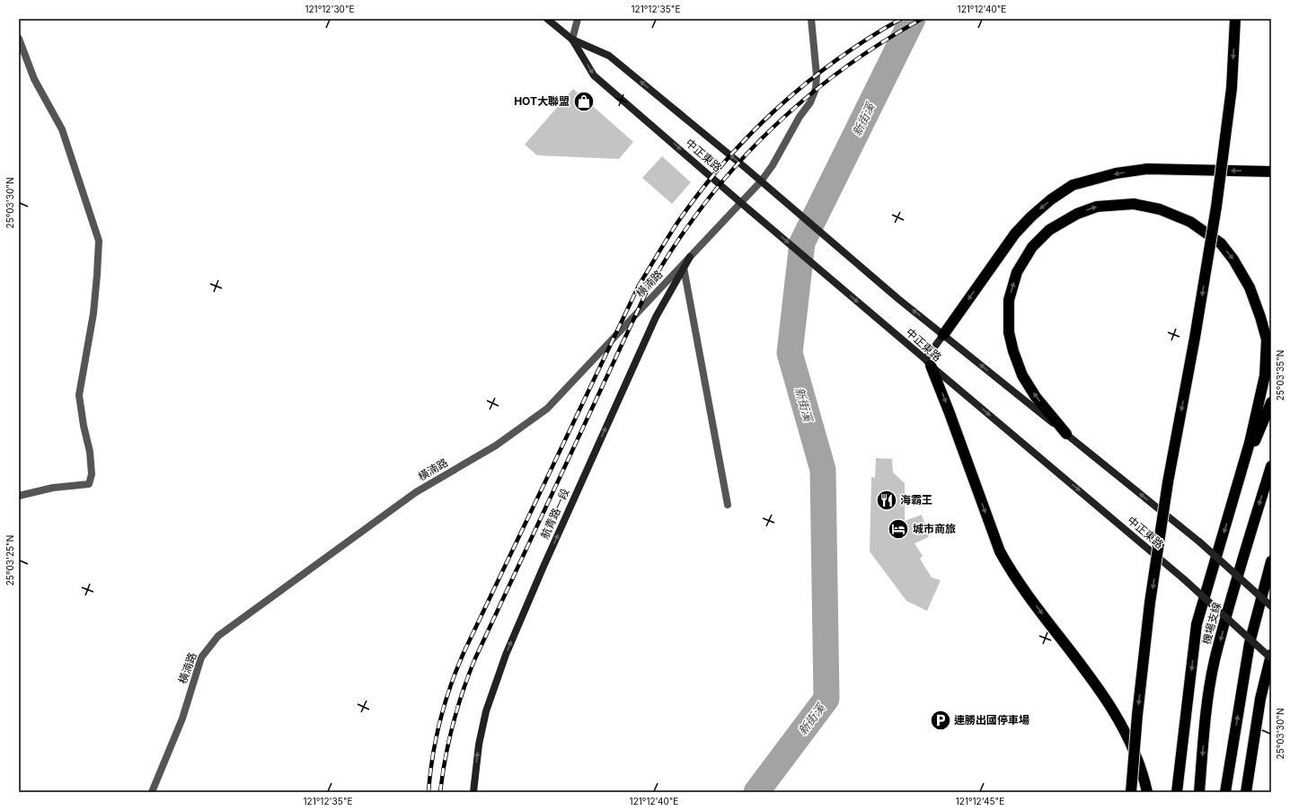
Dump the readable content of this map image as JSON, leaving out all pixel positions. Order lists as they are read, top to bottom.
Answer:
{
  "streets": {
    "highway": ["機場支線"],
    "main road": ["中正東路", "航青路一段"],
    "street": ["橫湳路"]
  },
  "crossings": [
    ["中正東路", "橫湳路"],
    ["橫湳路", "航青路一段"]
  ],
  "one_way": ["航青路一段"],
  "water": ["新街溪"],
  "places": {
    "shop": ["HOT大聯盟"],
    "restaurant": ["海霸王"],
    "hotel": ["城市商旅"],
    "parking": ["連勝出國停車場"]
  },
  "coordinates": [
    "121°12'30\"E",
    "121°12'35\"E",
    "121°12'40\"E",
    "25°03'30\"N",
    "25°03'35\"N",
    "25°03'25\"N",
    "121°12'45\"E"
  ]
}
